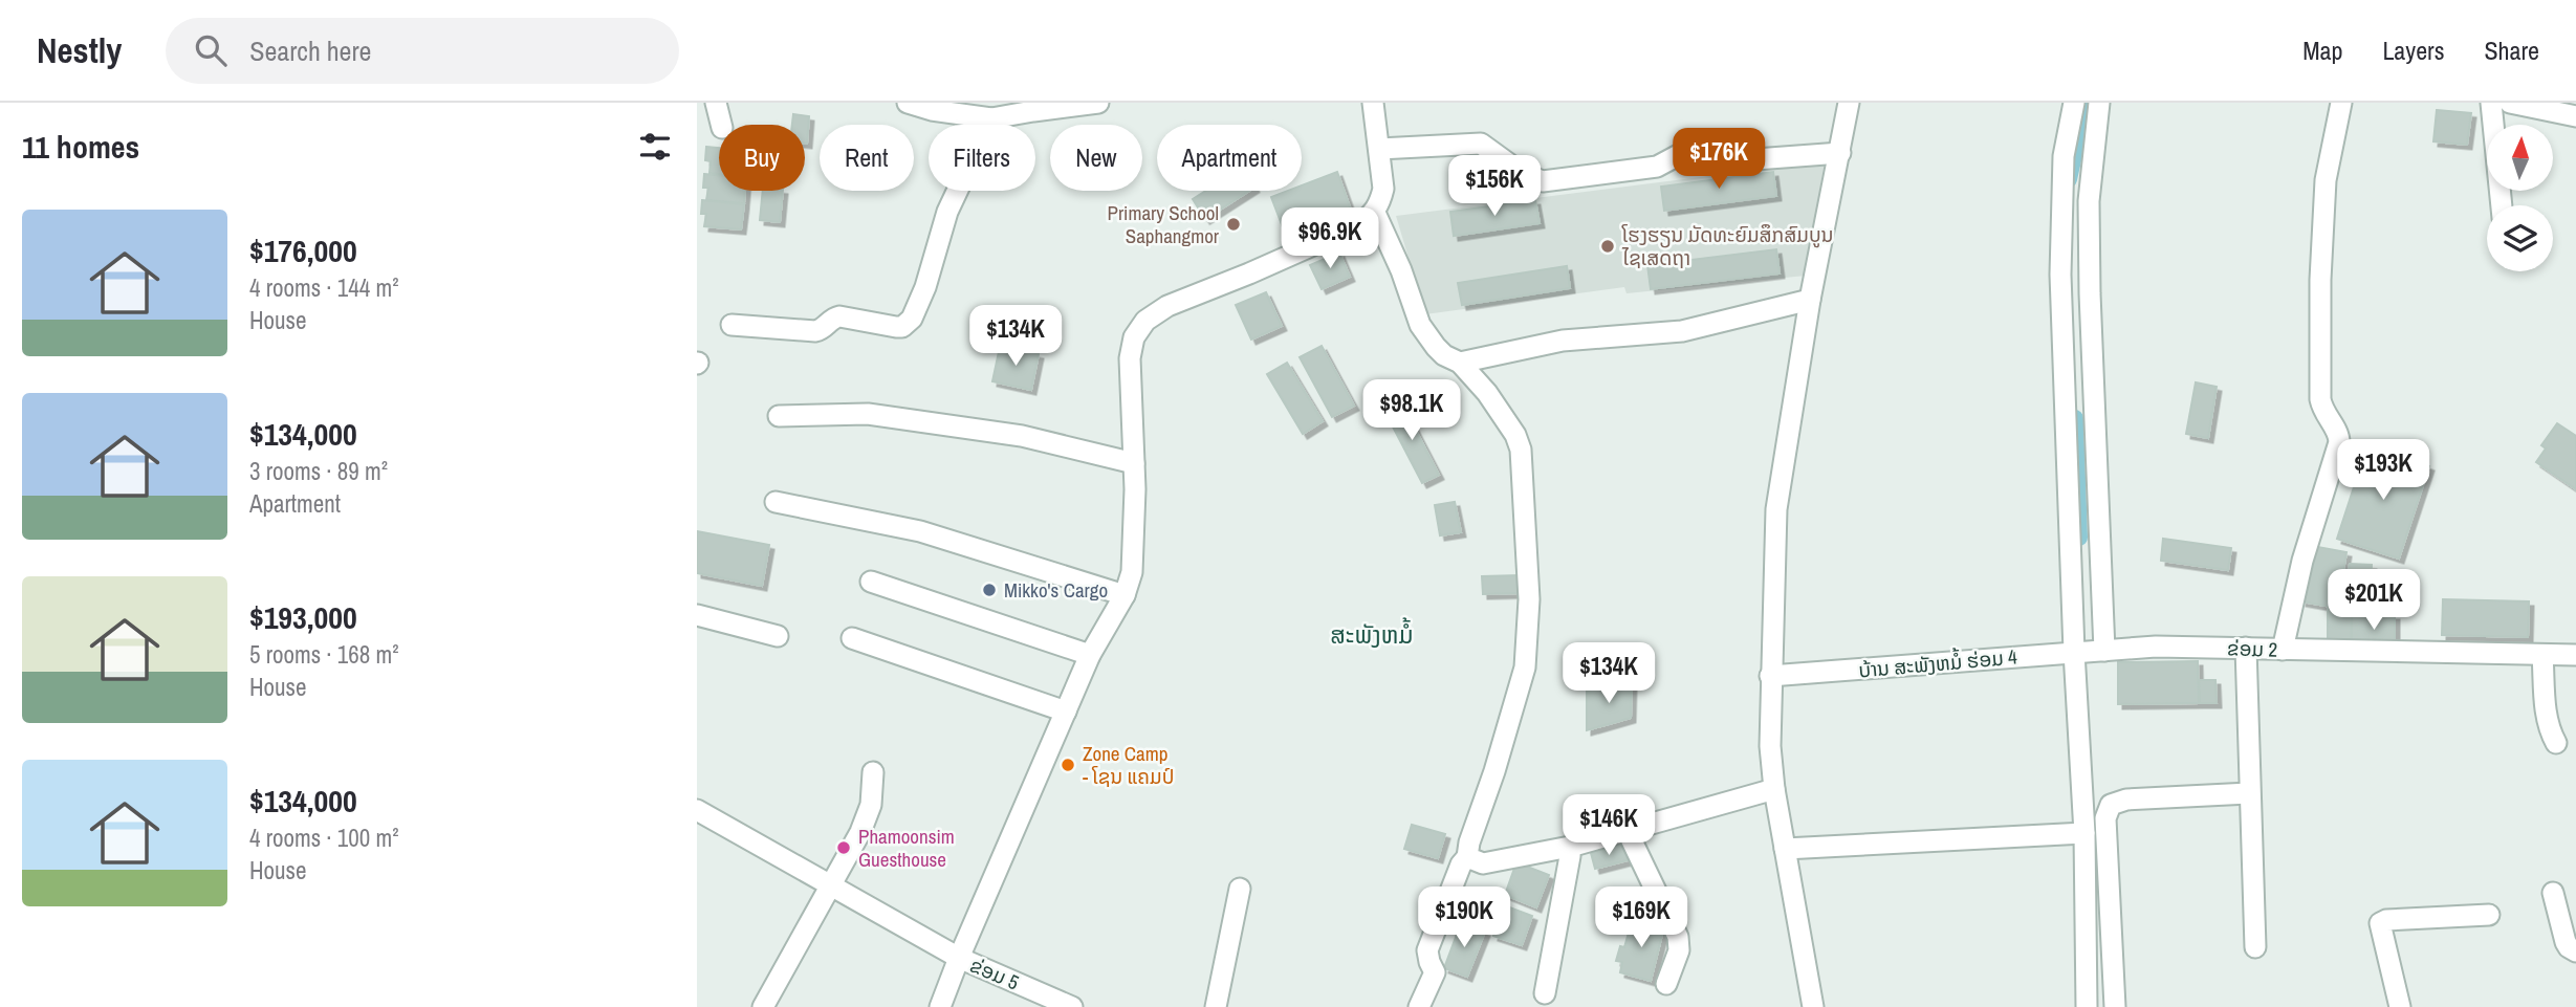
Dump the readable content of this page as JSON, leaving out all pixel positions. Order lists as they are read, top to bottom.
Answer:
{
  "streets": {
    "street": ["ຂ່ອມ 2", "ບ້ານ ສະພັງຫມໍ້ ຮ່ອມ 4", "ຂ່ອມ 5"]
  },
  "crossings": [
    ["ຂ່ອມ 2", "ບ້ານ ສະພັງຫມໍ້ ຮ່ອມ 4"]
  ],
  "districts": ["ສະພັງຫມໍ້"],
  "places": [
    "Primary School Saphangmor",
    "ໂຮງຮຽນ ມັດທະຍົມສຶກສົມບູນ ໄຊເສດຖາ",
    "Mikko's Cargo",
    "Zone Camp - ໂຊນ ແຄມປ໌",
    "Phamoonsim Guesthouse"
  ],
  "north": "top",
  "page": {
    "header": "Nestly",
    "search": "Search here",
    "nav": ["Map", "Layers", "Share"],
    "heading": "11 homes",
    "chip": [
      "Buy",
      "Rent",
      "Filters",
      "New",
      "Apartment"
    ],
    "price": [
      "$176K",
      "$156K",
      "$96.9K",
      "$134K",
      "$98.1K",
      "$193K",
      "$201K",
      "$134K",
      "$146K",
      "$190K",
      "$169K"
    ],
    "list": [
      {
        "name": "$176,000",
        "note": "4 rooms · 144 m² · House"
      },
      {
        "name": "$134,000",
        "note": "3 rooms · 89 m² · Apartment"
      },
      {
        "name": "$193,000",
        "note": "5 rooms · 168 m² · House"
      },
      {
        "name": "$134,000",
        "note": "4 rooms · 100 m² · House"
      }
    ]
  }
}
